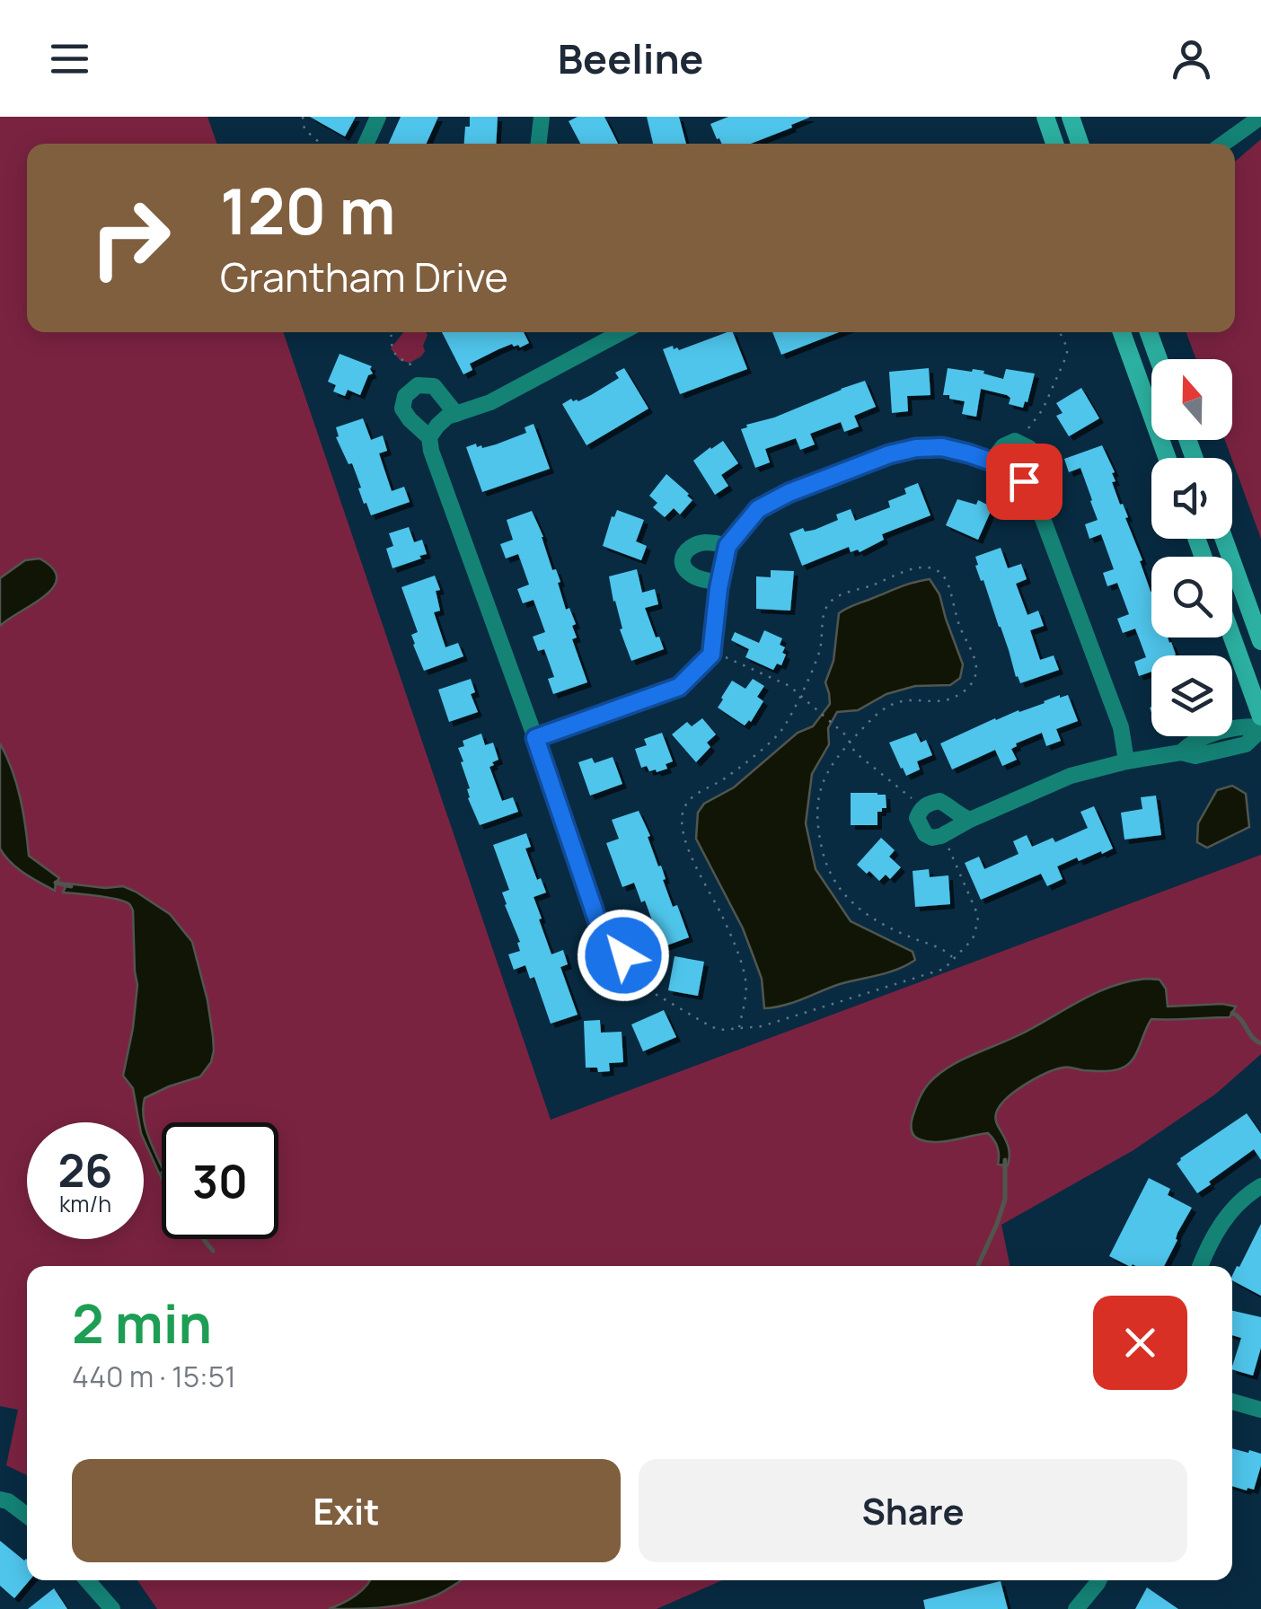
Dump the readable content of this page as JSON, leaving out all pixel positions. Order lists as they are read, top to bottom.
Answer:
{
  "north": "top",
  "page": {
    "header": "Beeline",
    "turn": ["120 m", "Grantham Drive"],
    "speed": "26 km/h",
    "limit": "30",
    "heading": ["2 min", "440 m · 15:51"],
    "buttons": ["Exit", "Share"]
  }
}
